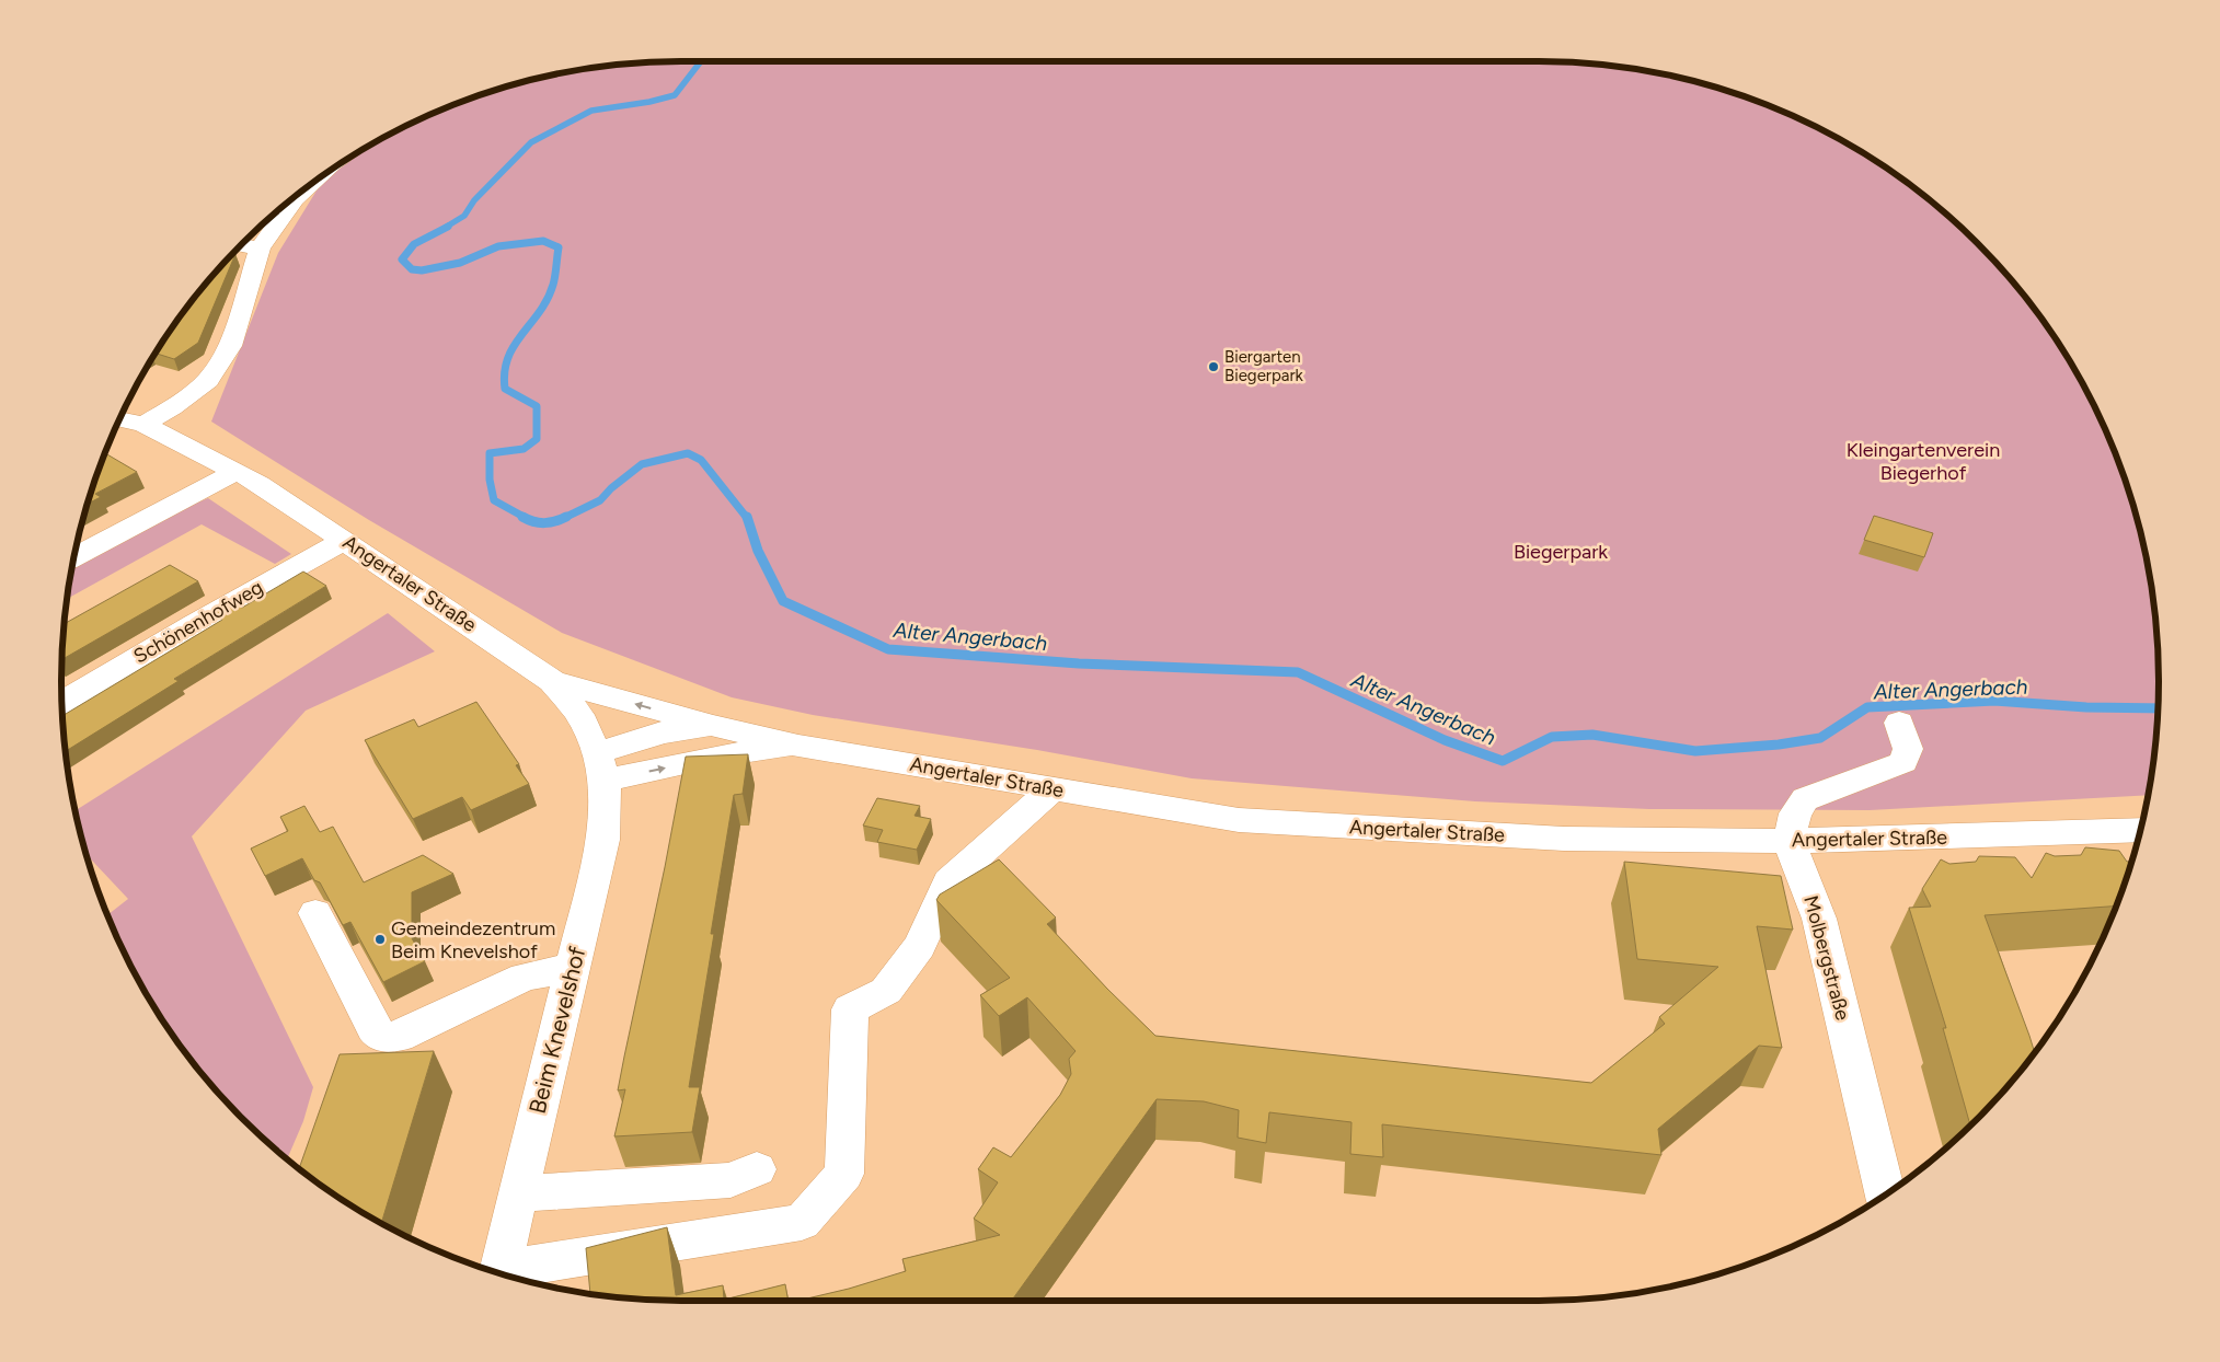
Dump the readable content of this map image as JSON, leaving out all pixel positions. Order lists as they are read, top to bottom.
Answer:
{
  "streets": {
    "street": [
      "Angertaler Straße",
      "Schönenhofweg",
      "Molbergstraße",
      "Beim Knevelshof"
    ]
  },
  "crossings": [
    ["Angertaler Straße", "Schönenhofweg"],
    ["Angertaler Straße", "Molbergstraße"],
    ["Angertaler Straße", "Beim Knevelshof"]
  ],
  "water": ["Alter Angerbach"],
  "parks": ["Kleingartenverein Biegerhof", "Biegerpark"],
  "places": ["Biergarten Biegerpark", "Gemeindezentrum Beim Knevelshof"]
}
